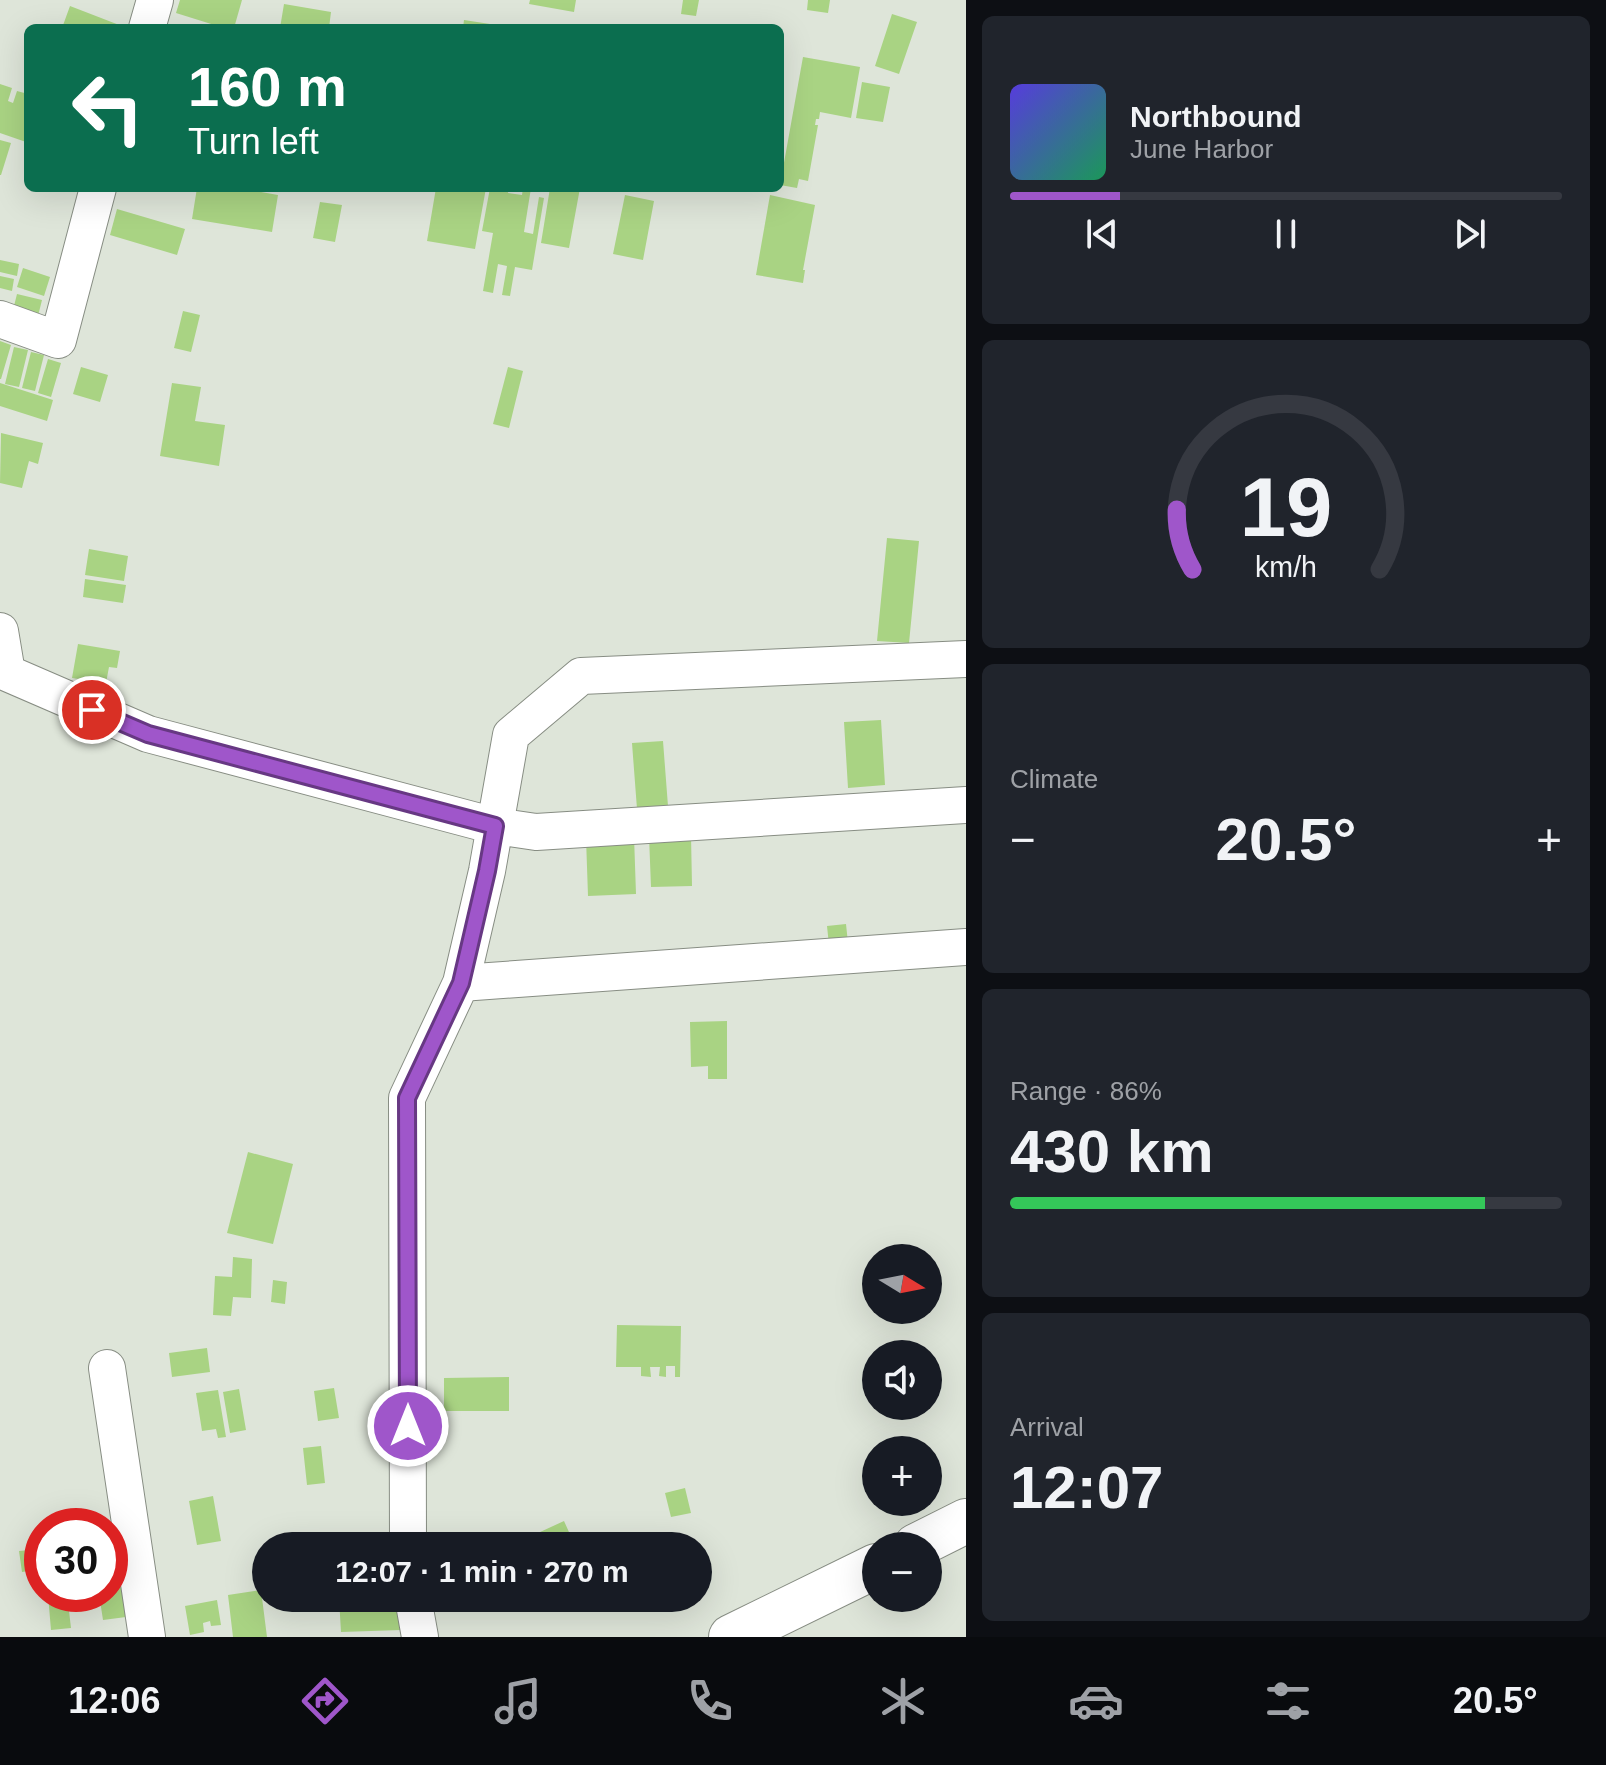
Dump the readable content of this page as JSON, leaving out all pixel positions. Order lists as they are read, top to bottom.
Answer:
{
  "north": "right",
  "page": {
    "turn": ["160 m", "Turn left"],
    "song": ["Northbound", "June Harbor"],
    "tile": [
      "Climate",
      ["Range · 86%", "430 km"],
      ["Arrival", "12:07"]
    ],
    "heat": ["−", "20.5°", "+"],
    "map_buttons": ["+", "−"],
    "limit": "30",
    "trip": "12:07 · 1 min · 270 m",
    "tabs": ["12:06", "20.5°"],
    "gauge": ["19", "km/h"]
  }
}
